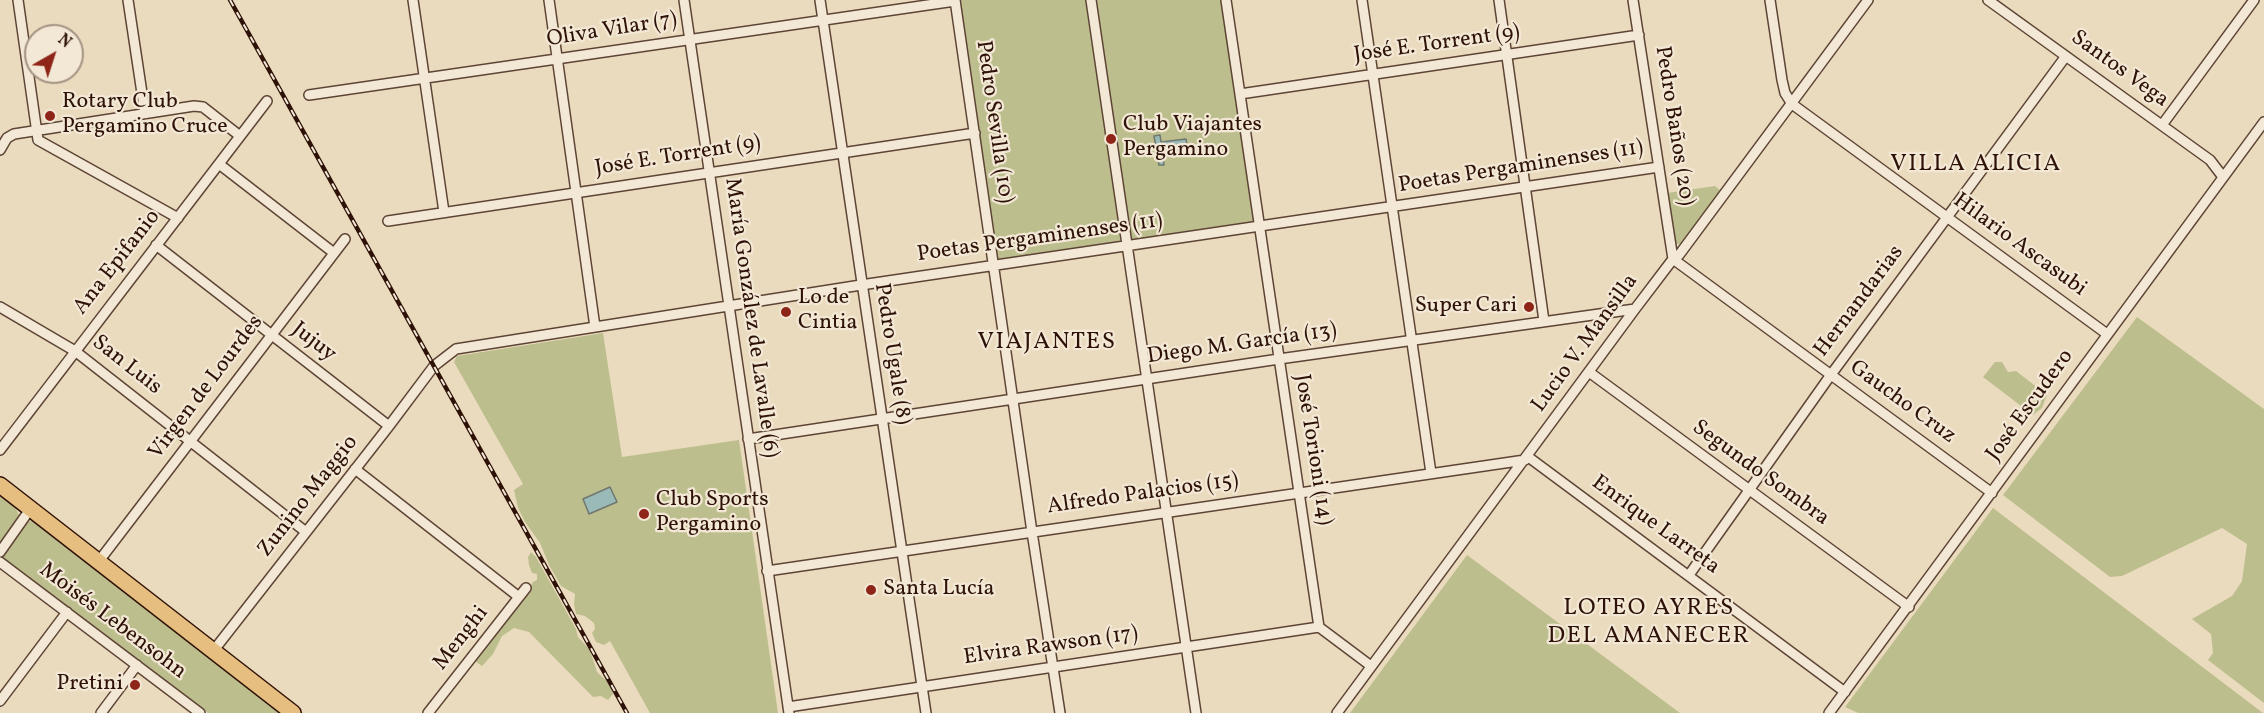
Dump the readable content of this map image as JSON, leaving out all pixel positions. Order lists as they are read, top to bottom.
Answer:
{
  "streets": {
    "street": [
      "Oliva Vilar (7)",
      "José E. Torrent (9)",
      "Santos Vega",
      "Pedro Sevilla (10)",
      "Pedro Baños (20)",
      "Poetas Pergaminenses (11)",
      "Hilario Ascasubi",
      "Ana Epifanio",
      "Hernandarias",
      "María González de Lavalle (6)",
      "Jujuy",
      "Lucio V. Mansilla",
      "Diego M. García (13)",
      "Pedro Ugale (8)",
      "San Luis",
      "Virgen de Lourdes",
      "Gaucho Cruz",
      "José Escudero",
      "José Torioni (14)",
      "Segundo Sombra",
      "Alfredo Palacios (15)",
      "Zunino Maggio",
      "Enrique Larreta",
      "Moisés Lebensohn",
      "Menghi",
      "Elvira Rawson (17)"
    ]
  },
  "crossings": [
    ["Oliva Vilar (7)", "Pedro Sevilla (10)"],
    ["Oliva Vilar (7)", "María González de Lavalle (6)"],
    ["Oliva Vilar (7)", "Pedro Ugale (8)"],
    ["José E. Torrent (9)", "Pedro Sevilla (10)"],
    ["José E. Torrent (9)", "Pedro Baños (20)"],
    ["José E. Torrent (9)", "María González de Lavalle (6)"],
    ["José E. Torrent (9)", "Pedro Ugale (8)"],
    ["José E. Torrent (9)", "José Torioni (14)"],
    ["Santos Vega", "Hernandarias"],
    ["Santos Vega", "José Escudero"],
    ["Pedro Sevilla (10)", "Poetas Pergaminenses (11)"],
    ["Pedro Sevilla (10)", "Diego M. García (13)"],
    ["Pedro Sevilla (10)", "Alfredo Palacios (15)"],
    ["Pedro Sevilla (10)", "Elvira Rawson (17)"],
    ["Pedro Baños (20)", "Poetas Pergaminenses (11)"],
    ["Pedro Baños (20)", "Lucio V. Mansilla"],
    ["Pedro Baños (20)", "Gaucho Cruz"],
    ["Poetas Pergaminenses (11)", "María González de Lavalle (6)"],
    ["Poetas Pergaminenses (11)", "Pedro Ugale (8)"],
    ["Poetas Pergaminenses (11)", "José Torioni (14)"],
    ["Poetas Pergaminenses (11)", "Zunino Maggio"],
    ["Hilario Ascasubi", "Hernandarias"],
    ["Hilario Ascasubi", "Lucio V. Mansilla"],
    ["Hilario Ascasubi", "José Escudero"],
    ["Ana Epifanio", "Jujuy"],
    ["Ana Epifanio", "San Luis"],
    ["Hernandarias", "Gaucho Cruz"],
    ["Hernandarias", "Segundo Sombra"],
    ["Hernandarias", "Enrique Larreta"],
    ["María González de Lavalle (6)", "Diego M. García (13)"],
    ["María González de Lavalle (6)", "Alfredo Palacios (15)"],
    ["María González de Lavalle (6)", "Elvira Rawson (17)"],
    ["Jujuy", "Virgen de Lourdes"],
    ["Jujuy", "Zunino Maggio"],
    ["Lucio V. Mansilla", "Diego M. García (13)"],
    ["Lucio V. Mansilla", "Gaucho Cruz"],
    ["Lucio V. Mansilla", "Segundo Sombra"],
    ["Lucio V. Mansilla", "Alfredo Palacios (15)"],
    ["Lucio V. Mansilla", "Enrique Larreta"],
    ["Diego M. García (13)", "Pedro Ugale (8)"],
    ["Diego M. García (13)", "José Torioni (14)"],
    ["Pedro Ugale (8)", "Alfredo Palacios (15)"],
    ["Pedro Ugale (8)", "Elvira Rawson (17)"],
    ["San Luis", "Virgen de Lourdes"],
    ["San Luis", "Zunino Maggio"],
    ["Gaucho Cruz", "José Escudero"],
    ["José Escudero", "Segundo Sombra"],
    ["José Escudero", "Enrique Larreta"],
    ["José Torioni (14)", "Alfredo Palacios (15)"],
    ["José Torioni (14)", "Elvira Rawson (17)"],
    ["Alfredo Palacios (15)", "Enrique Larreta"]
  ],
  "districts": ["VILLA ALICIA", "VIAJANTES", "LOTEO AYRES DEL AMANECER"],
  "places": [
    "Rotary Club Pergamino Cruce",
    "Club Viajantes Pergamino",
    "Super Cari",
    "Lo de Cintia",
    "Club Sports Pergamino",
    "Santa Lucía",
    "Pretini"
  ],
  "north": "top right"
}
